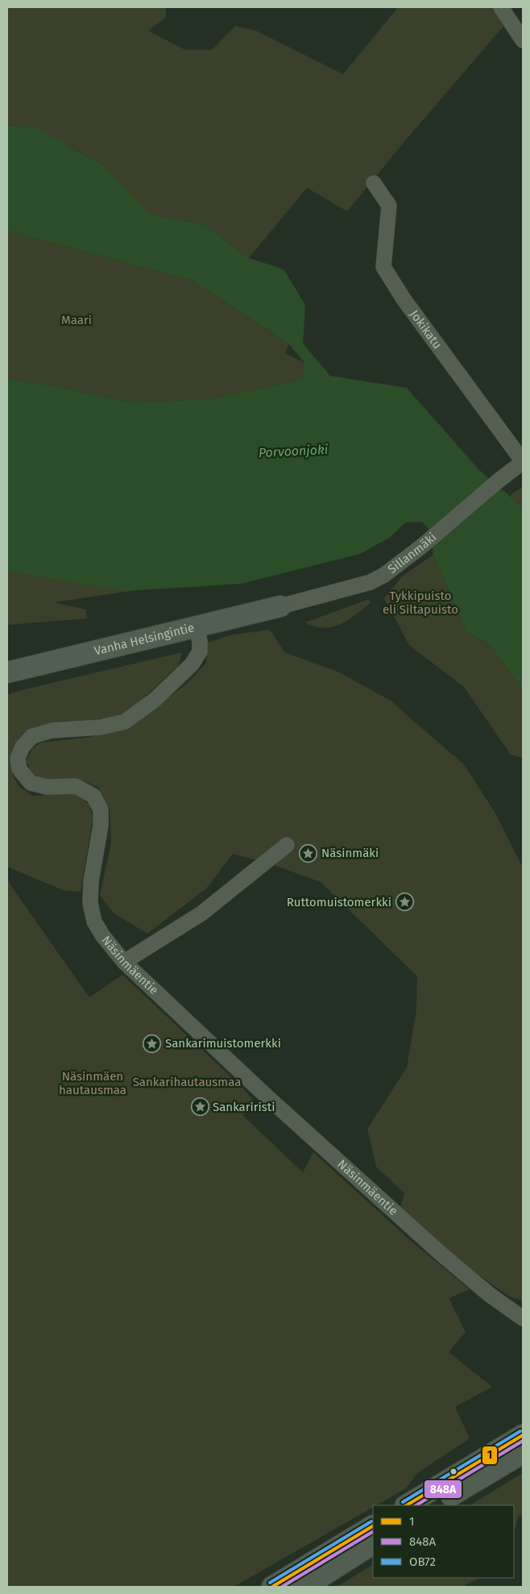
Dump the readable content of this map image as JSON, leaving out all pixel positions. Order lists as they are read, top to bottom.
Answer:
{
  "streets": {
    "main road": ["Vanha Helsingintie"],
    "street": ["Jokikatu", "Sillanmäki", "Näsinmäentie"]
  },
  "crossings": [
    ["Jokikatu", "Sillanmäki"],
    ["Sillanmäki", "Vanha Helsingintie"],
    ["Vanha Helsingintie", "Näsinmäentie"]
  ],
  "water": ["Porvoonjoki"],
  "parks": [
    "Maari",
    "Tykkipuisto eli Siltapuisto",
    "Näsinmäen hautausmaa",
    "Sankarihautausmaa"
  ],
  "places": {
    "place": [
      "Näsinmäki",
      "Ruttomuistomerkki",
      "Sankarimuistomerkki",
      "Sankariristi"
    ]
  },
  "lines": ["transit line OB72", "transit line 1", "transit line 848A"],
  "legend": ["1", "848A", "OB72"]
}
